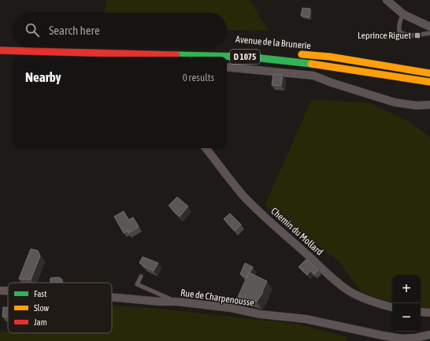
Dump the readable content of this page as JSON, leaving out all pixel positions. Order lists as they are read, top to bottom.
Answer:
{
  "streets": {
    "main road": ["Avenue de la Brunerie", "D 1075"],
    "street": ["Chemin du Mollard", "Rue de Charpenousse"]
  },
  "places": {
    "transit": ["Leprince Riguet"]
  },
  "legend": ["Fast", "Slow", "Jam"],
  "page": {
    "search": "Search here",
    "heading": ["Nearby", "0 results"],
    "map_buttons": ["+", "−"]
  }
}
